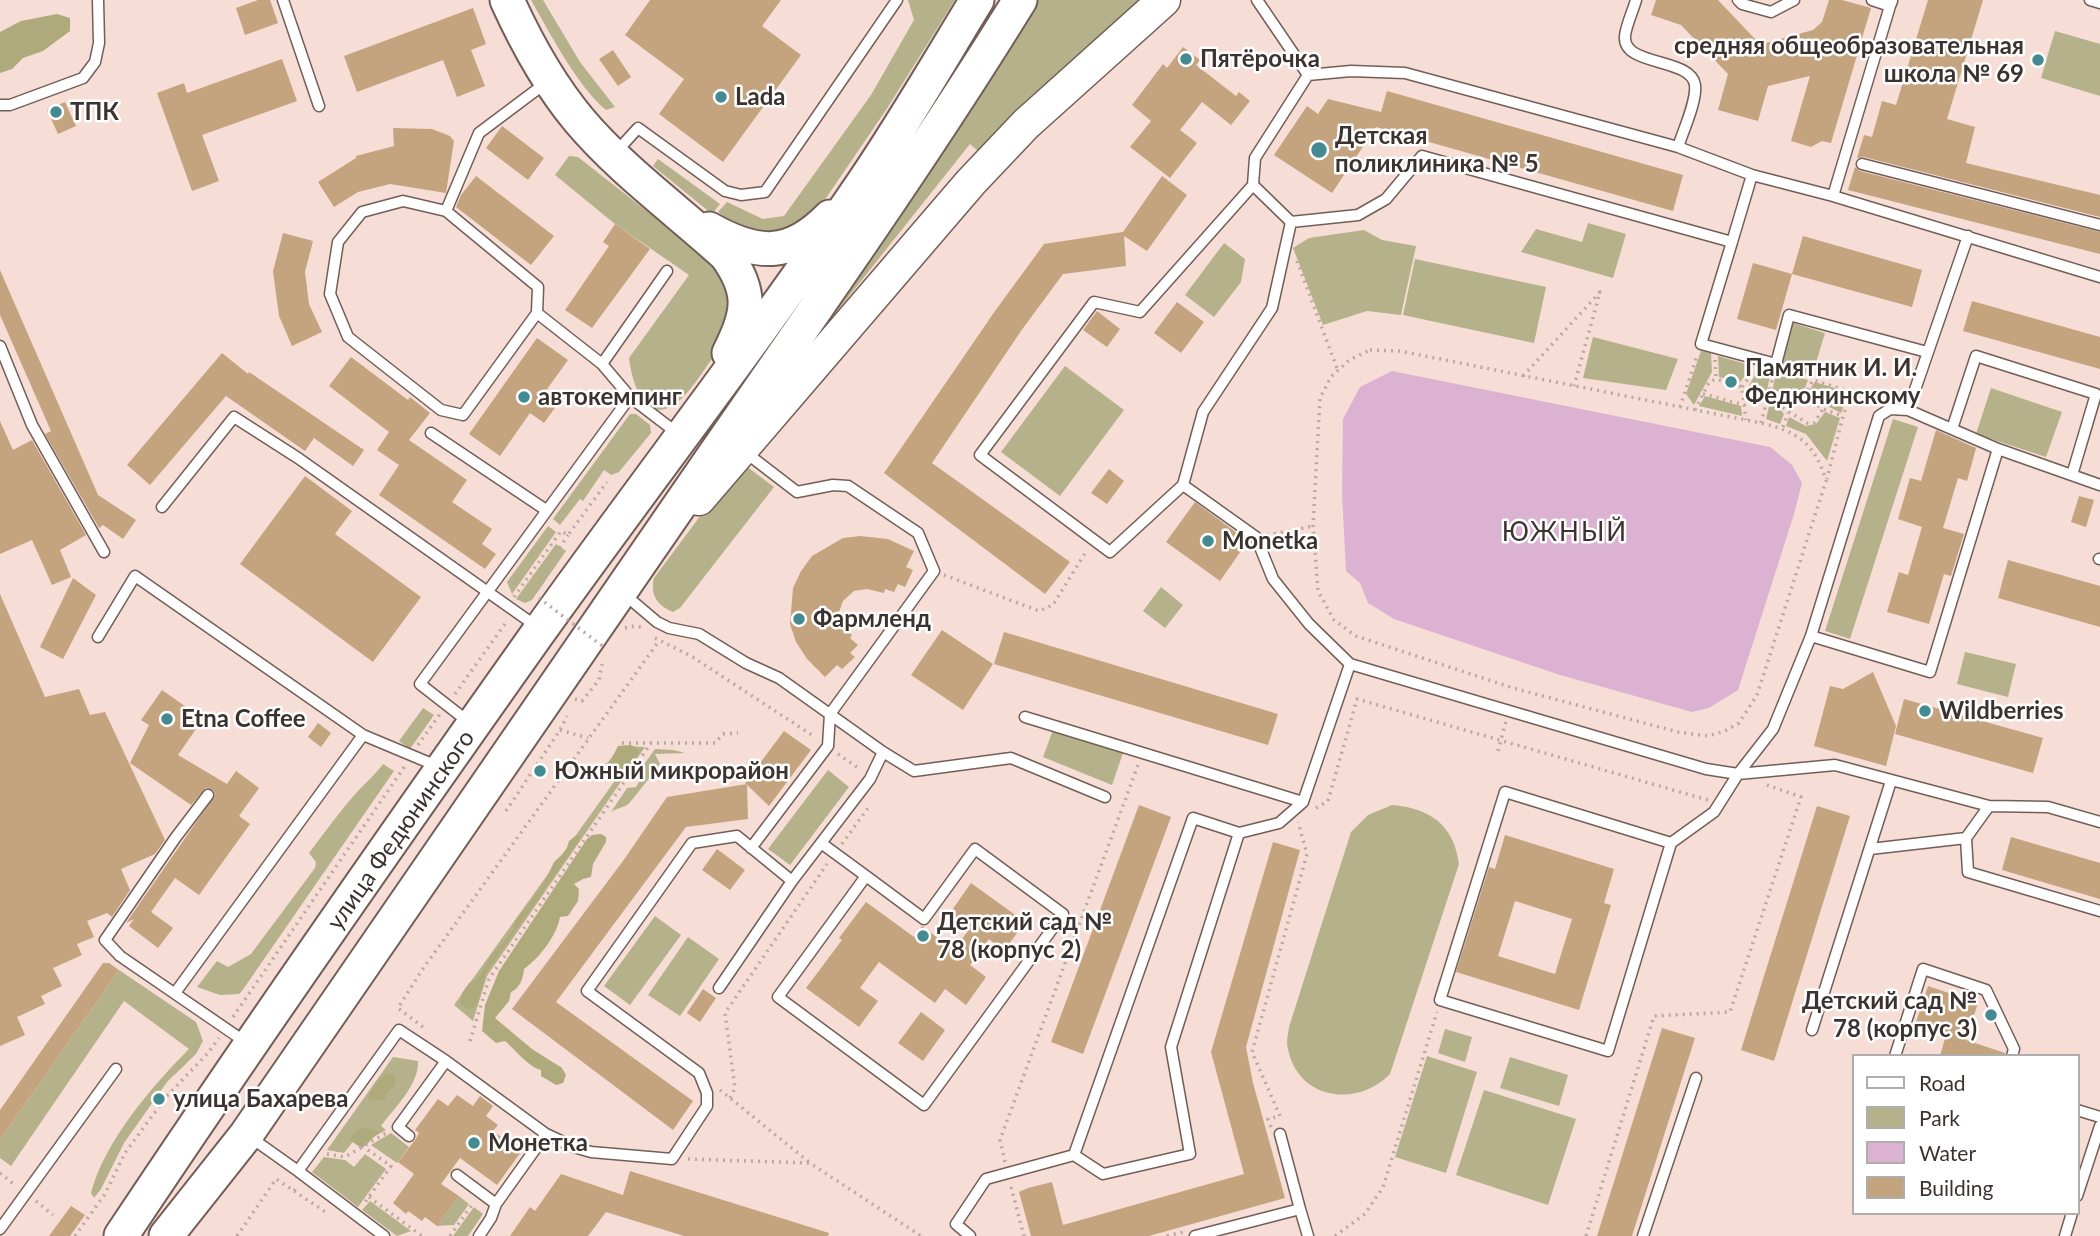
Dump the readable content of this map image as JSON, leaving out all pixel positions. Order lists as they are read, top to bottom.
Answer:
{
  "streets": {
    "highway": ["улица Федюнинского"]
  },
  "districts": ["ЮЖНЫЙ"],
  "places": [
    "Пятёрочка",
    "средняя общеобразовательная школа № 69",
    "Lada",
    "ТПК",
    "Детская поликлиника № 5",
    "Памятник И. И. Федюнинскому",
    "автокемпинг",
    "Monetka",
    "Фармленд",
    "Wildberries",
    "Etna Coffee",
    "Южный микрорайон",
    "Детский сад № 78 (корпус 2)",
    "Детский сад № 78 (корпус 3)",
    "улица Бахарева",
    "Монетка"
  ],
  "legend": [
    "Road",
    "Park",
    "Water",
    "Building"
  ]
}
